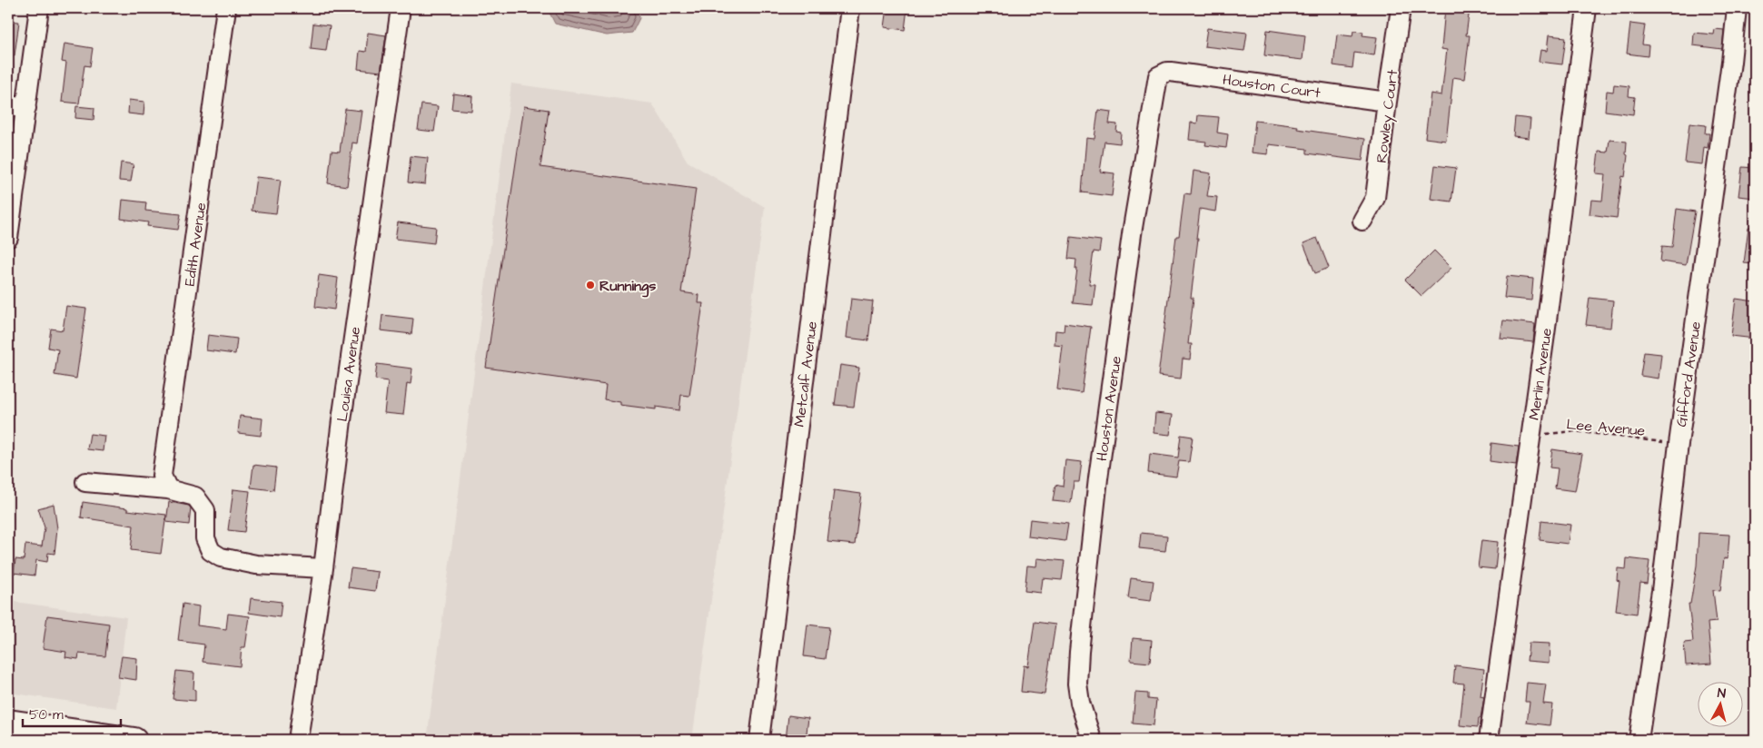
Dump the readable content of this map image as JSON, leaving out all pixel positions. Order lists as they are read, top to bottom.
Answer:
{
  "streets": {
    "street": [
      "Houston Court",
      "Rowley Court",
      "Edith Avenue",
      "Louisa Avenue",
      "Metcalf Avenue",
      "Merlin Avenue",
      "Gifford Avenue",
      "Houston Avenue"
    ],
    "path": ["Lee Avenue"]
  },
  "crossings": [
    ["Houston Court", "Rowley Court"],
    ["Houston Court", "Houston Avenue"],
    ["Merlin Avenue", "Lee Avenue"],
    ["Gifford Avenue", "Lee Avenue"]
  ],
  "places": ["Runnings"],
  "scale_bar": "50 m",
  "north": "top"
}
